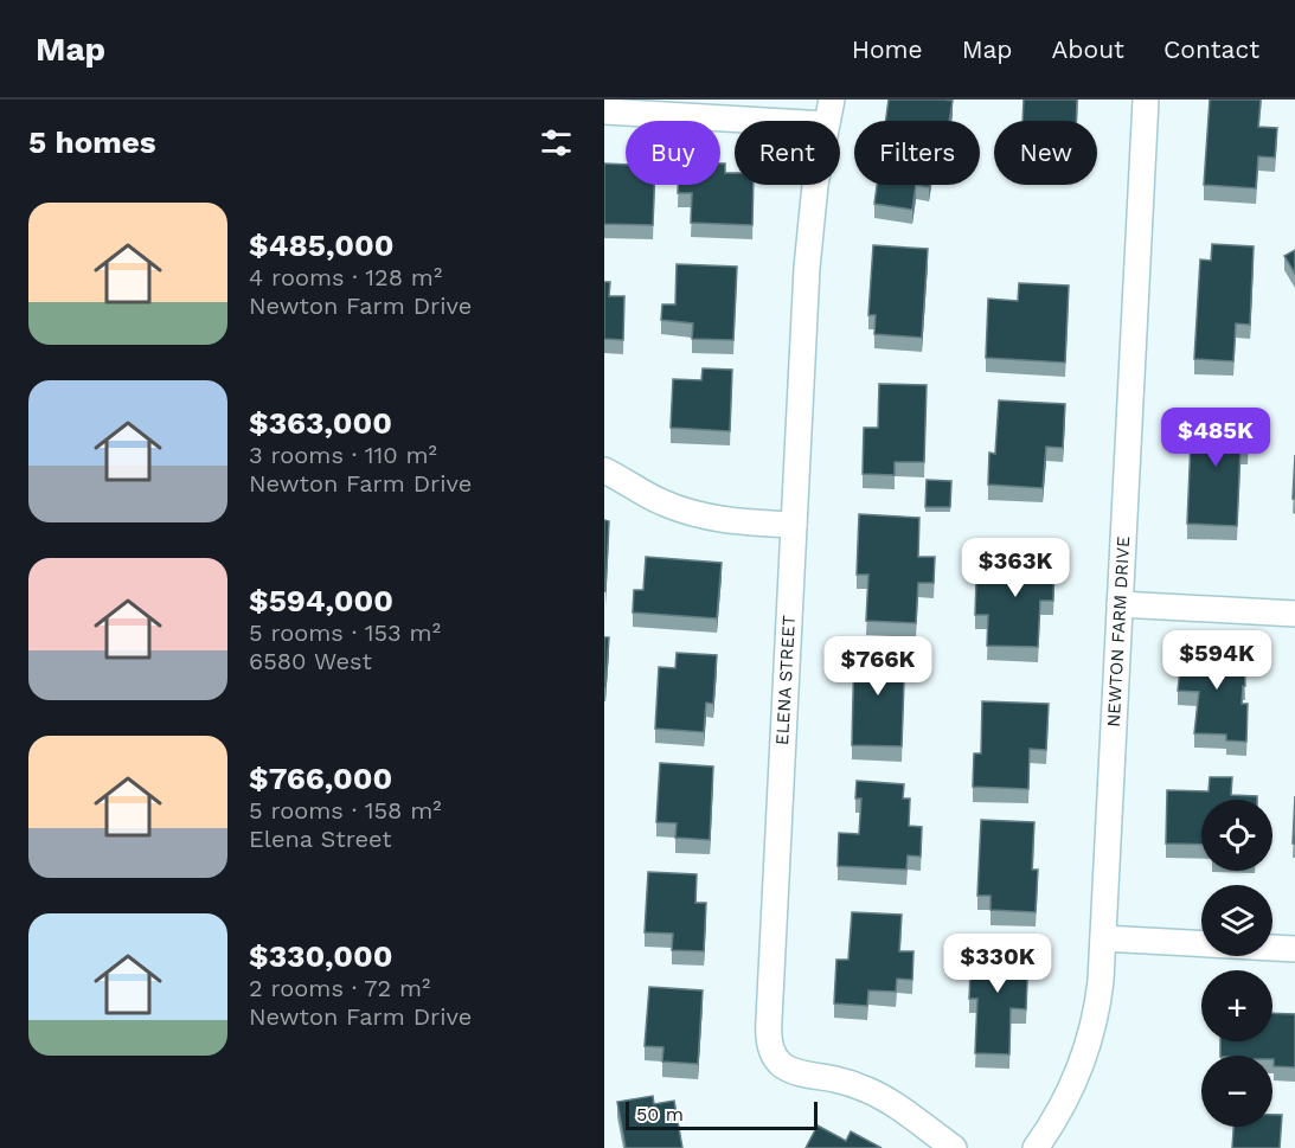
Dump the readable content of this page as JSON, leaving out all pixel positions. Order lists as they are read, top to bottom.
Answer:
{
  "streets": {
    "street": ["NEWTON FARM DRIVE", "ELENA STREET"]
  },
  "scale_bar": "50 m",
  "page": {
    "header": "Map",
    "nav": [
      "Home",
      "Map",
      "About",
      "Contact"
    ],
    "heading": "5 homes",
    "chip": [
      "Buy",
      "Rent",
      "Filters",
      "New"
    ],
    "list": [
      {
        "name": "$485,000",
        "note": "4 rooms · 128 m² · Newton Farm Drive"
      },
      {
        "name": "$363,000",
        "note": "3 rooms · 110 m² · Newton Farm Drive"
      },
      {
        "name": "$594,000",
        "note": "5 rooms · 153 m² · 6580 West"
      },
      {
        "name": "$766,000",
        "note": "5 rooms · 158 m² · Elena Street"
      },
      {
        "name": "$330,000",
        "note": "2 rooms · 72 m² · Newton Farm Drive"
      }
    ],
    "price": [
      "$485K",
      "$363K",
      "$594K",
      "$766K",
      "$330K"
    ],
    "map_buttons": ["+", "−"],
    "scale": "50 m"
  }
}
